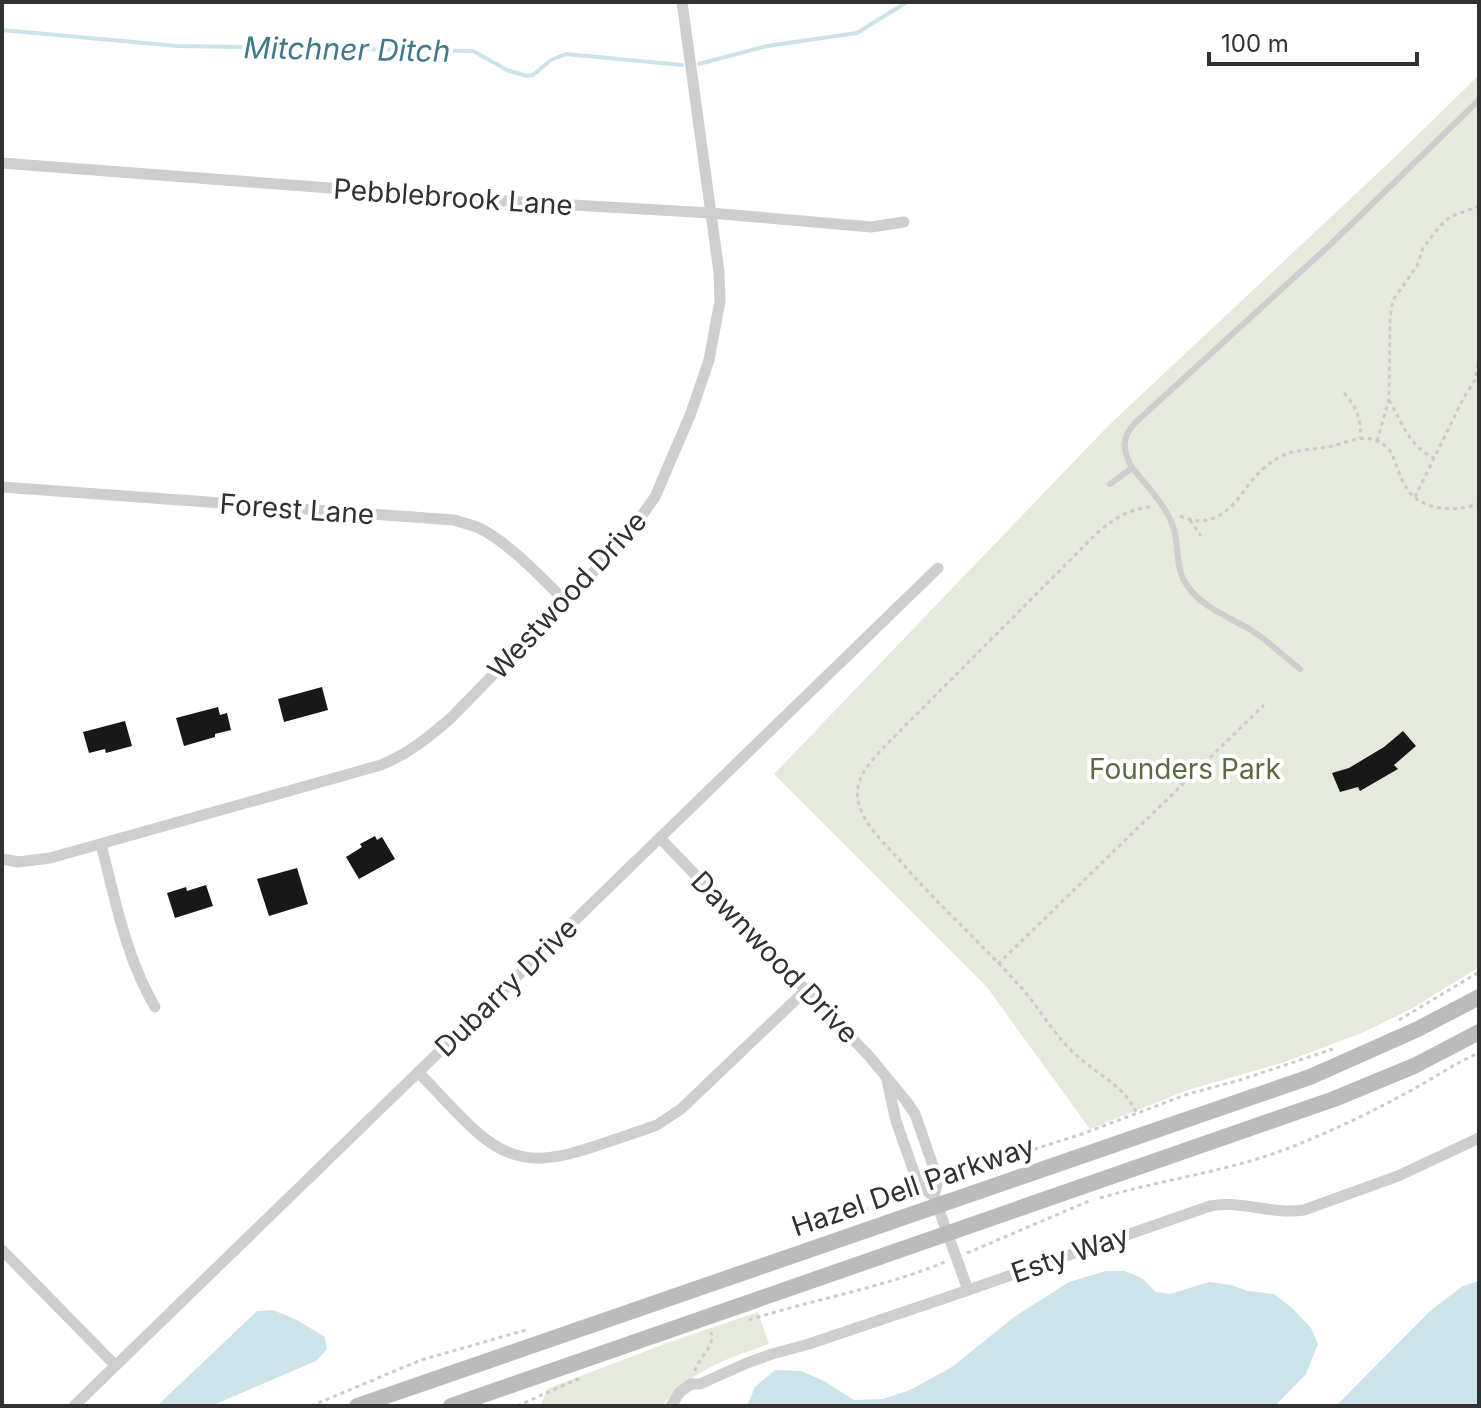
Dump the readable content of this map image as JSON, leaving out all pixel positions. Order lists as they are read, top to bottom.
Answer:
{
  "streets": {
    "main road": ["Hazel Dell Parkway"],
    "street": [
      "Pebblebrook Lane",
      "Forest Lane",
      "Westwood Drive",
      "Dawnwood Drive",
      "Dubarry Drive",
      "Esty Way"
    ]
  },
  "crossings": [
    ["Pebblebrook Lane", "Westwood Drive"],
    ["Forest Lane", "Westwood Drive"],
    ["Dawnwood Drive", "Dubarry Drive"],
    ["Dawnwood Drive", "Hazel Dell Parkway"],
    ["Dawnwood Drive", "Esty Way"]
  ],
  "water": ["Mitchner Ditch"],
  "parks": ["Founders Park"],
  "scale_bar": "100 m"
}
